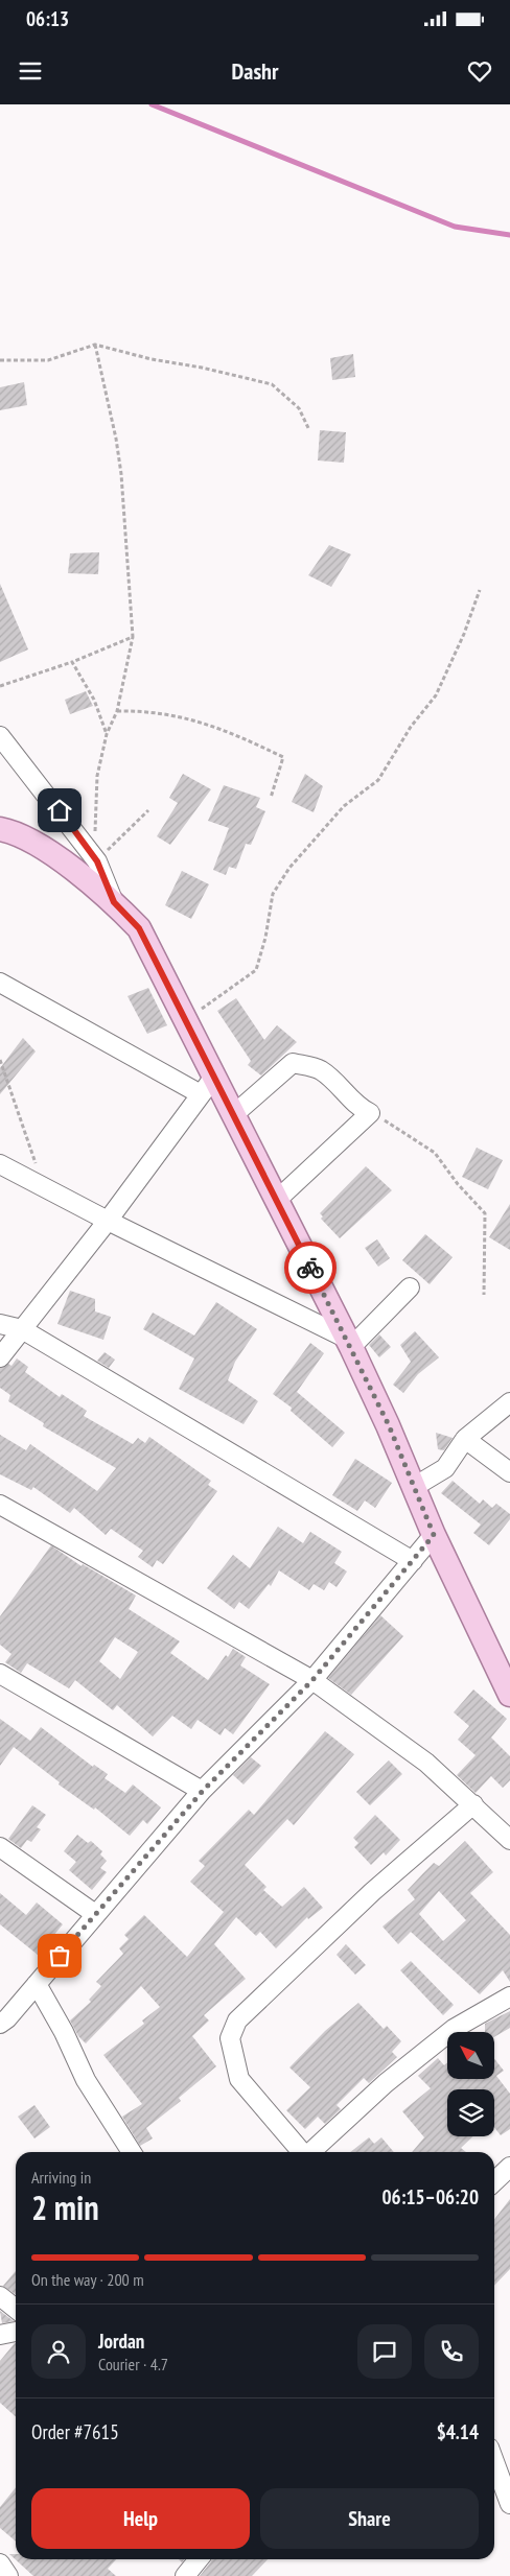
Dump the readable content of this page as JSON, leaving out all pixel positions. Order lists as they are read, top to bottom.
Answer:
{
  "north": "top left",
  "page": {
    "status": "06:13",
    "header": "Dashr",
    "heading": ["2 min", "Arriving in", "06:15–06:20"],
    "panel": [
      "Jordan",
      "Courier · 4.7",
      "Order #7615",
      "$4.14"
    ],
    "bar": "On the way · 200 m",
    "buttons": ["Help", "Share"]
  }
}
